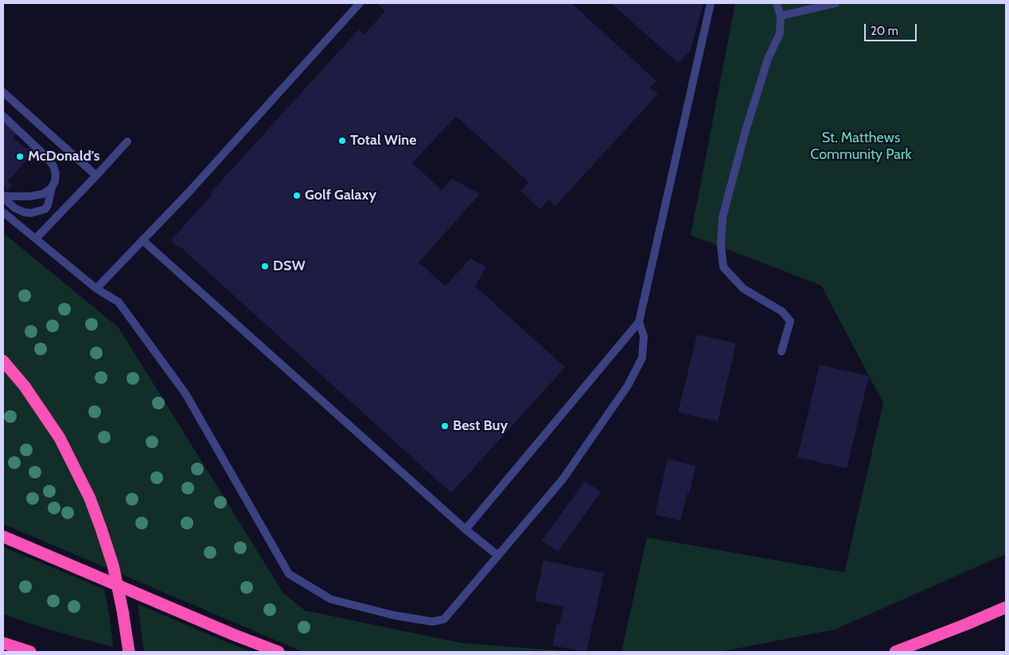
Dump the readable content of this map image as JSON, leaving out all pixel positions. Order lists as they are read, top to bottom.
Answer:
{
  "parks": ["St. Matthews Community Park"],
  "places": [
    "Total Wine",
    "McDonald's",
    "Golf Galaxy",
    "DSW",
    "Best Buy"
  ],
  "scale_bar": "20 m"
}
